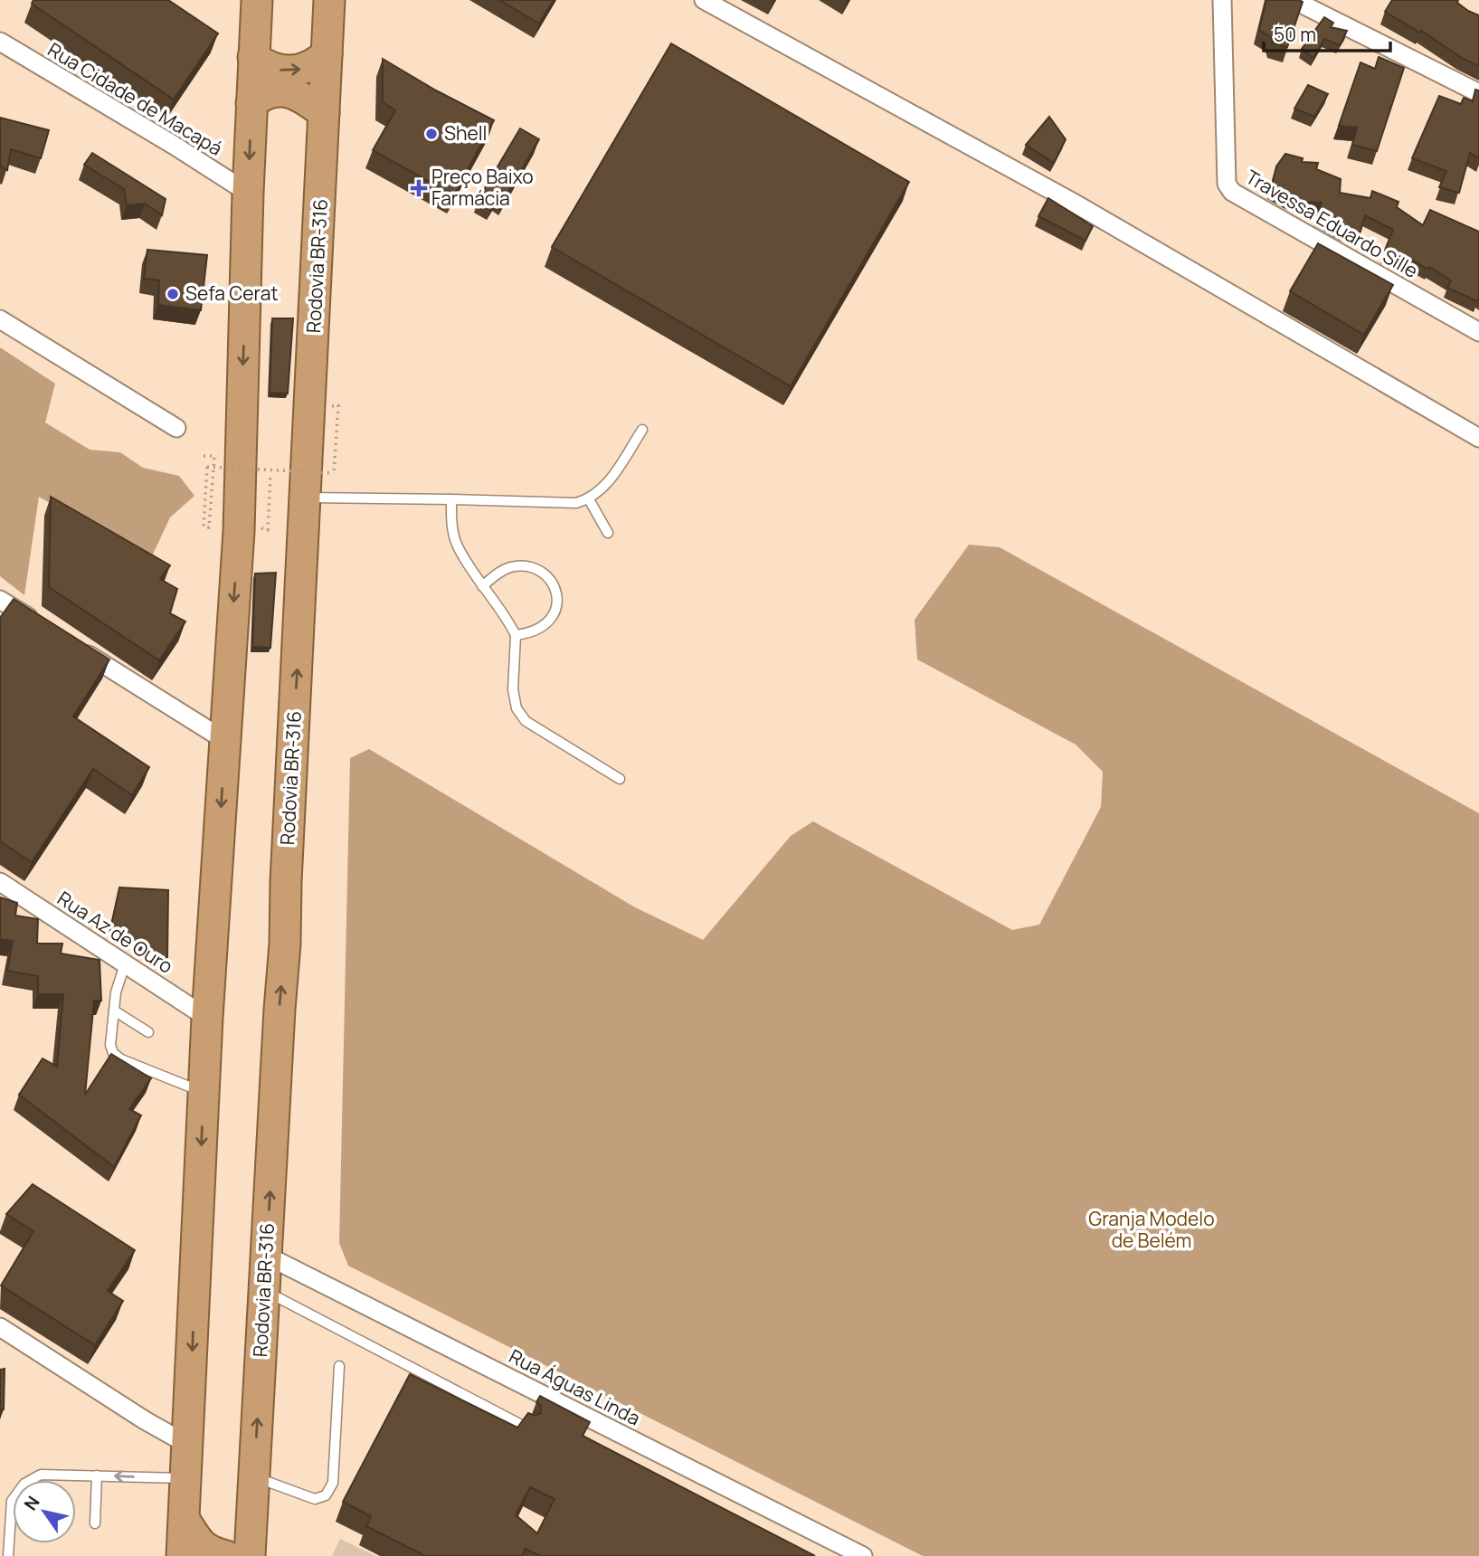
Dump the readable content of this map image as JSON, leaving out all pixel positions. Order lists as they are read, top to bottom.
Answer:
{
  "streets": {
    "highway": ["Rodovia BR-316"],
    "street": [
      "Rua Cidade de Macapá",
      "Travessa Eduardo Sille",
      "Rua Az de Ouro",
      "Rua Águas Linda"
    ]
  },
  "crossings": [
    ["Rodovia BR-316", "Rua Águas Linda"]
  ],
  "parks": ["Granja Modelo de Belém"],
  "places": {
    "other": ["Shell", "Sefa Cerat"],
    "health": ["Preço Baixo Farmácia"]
  },
  "scale_bar": "50 m",
  "north": "top left"
}
